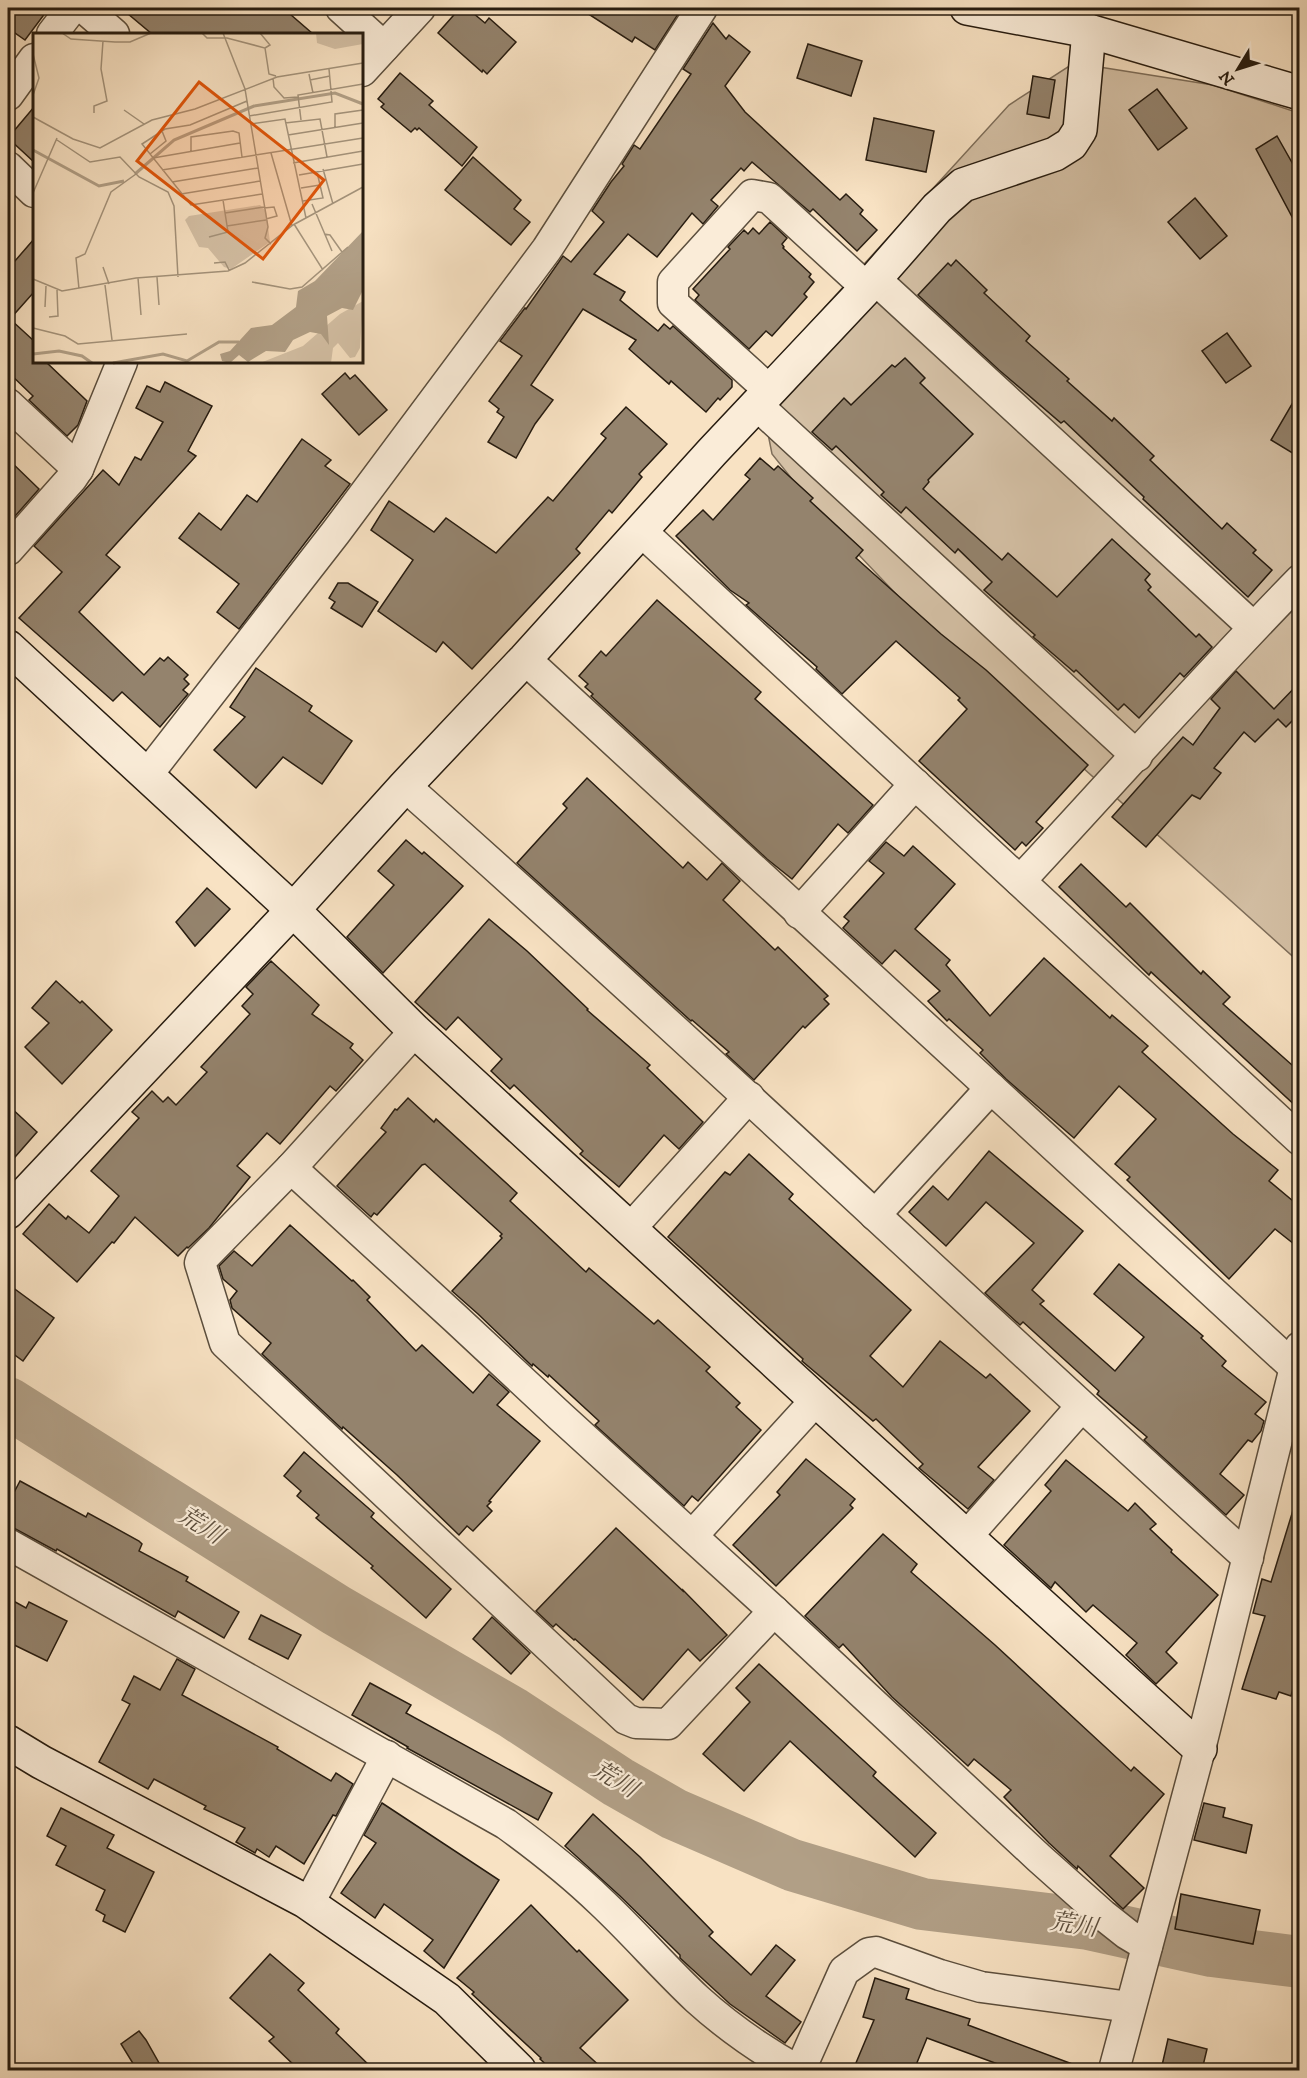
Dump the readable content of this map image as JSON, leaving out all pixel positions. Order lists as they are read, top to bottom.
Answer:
{
  "water": ["荒川"],
  "north": "bottom left"
}
